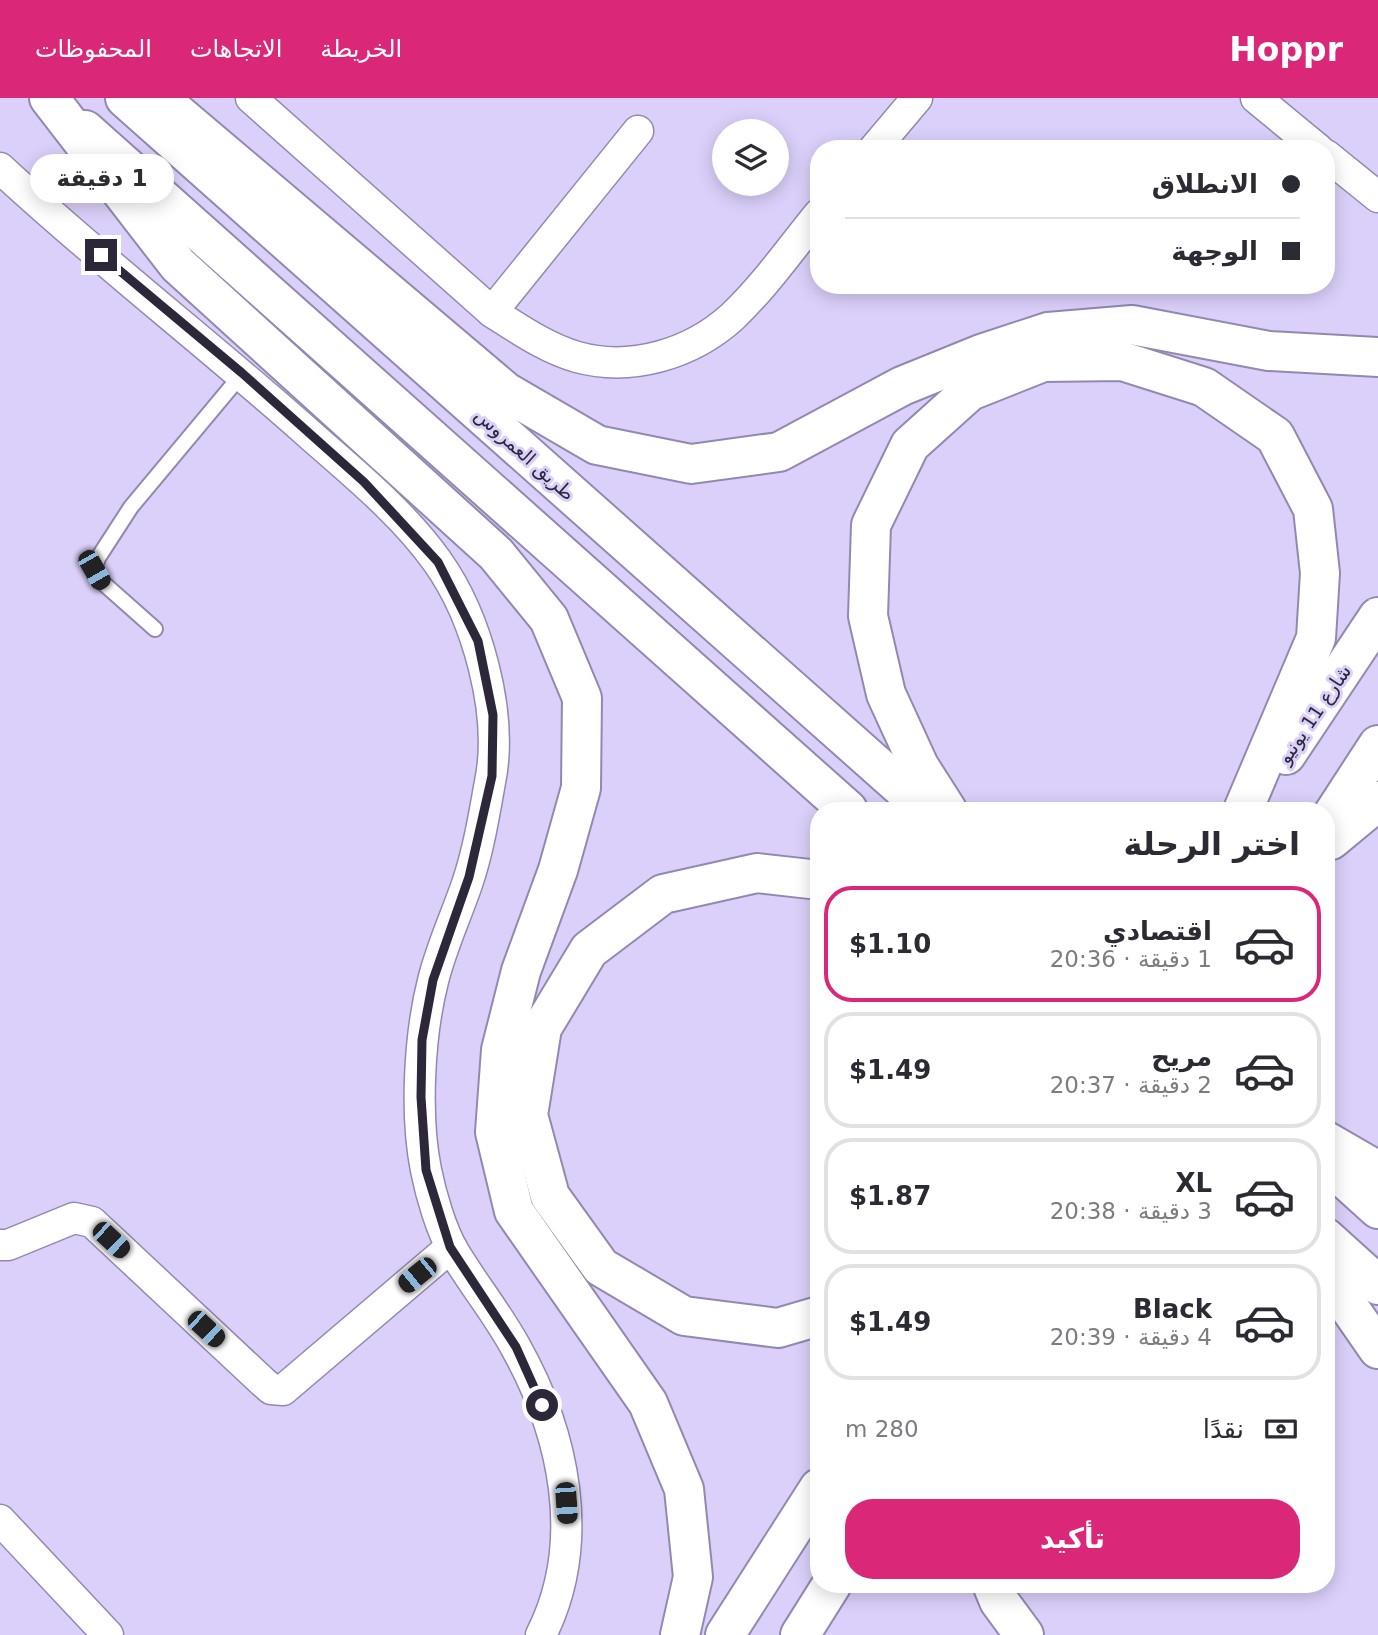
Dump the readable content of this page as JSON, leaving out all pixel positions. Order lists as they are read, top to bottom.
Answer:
{
  "streets": {
    "main road": ["طريق العمروس", "شارع 11 يونيو"]
  },
  "page": {
    "header": "Hoppr",
    "nav": ["الخريطة", "الاتجاهات", "المحفوظات"],
    "banner": ["الانطلاق", "الوجهة"],
    "bubble": "1 دقيقة",
    "heading": "اختر الرحلة",
    "list": [
      {
        "name": "اقتصادي",
        "note": "1 دقيقة · 20:36",
        "value": "$1.10"
      },
      {
        "name": "مريح",
        "note": "2 دقيقة · 20:37",
        "value": "$1.49"
      },
      {
        "name": "XL",
        "note": "3 دقيقة · 20:38",
        "value": "$1.87"
      },
      {
        "name": "Black",
        "note": "4 دقيقة · 20:39",
        "value": "$1.49"
      }
    ],
    "pay": ["نقدًا", "280 m"],
    "buttons": "تأكيد"
  }
}
